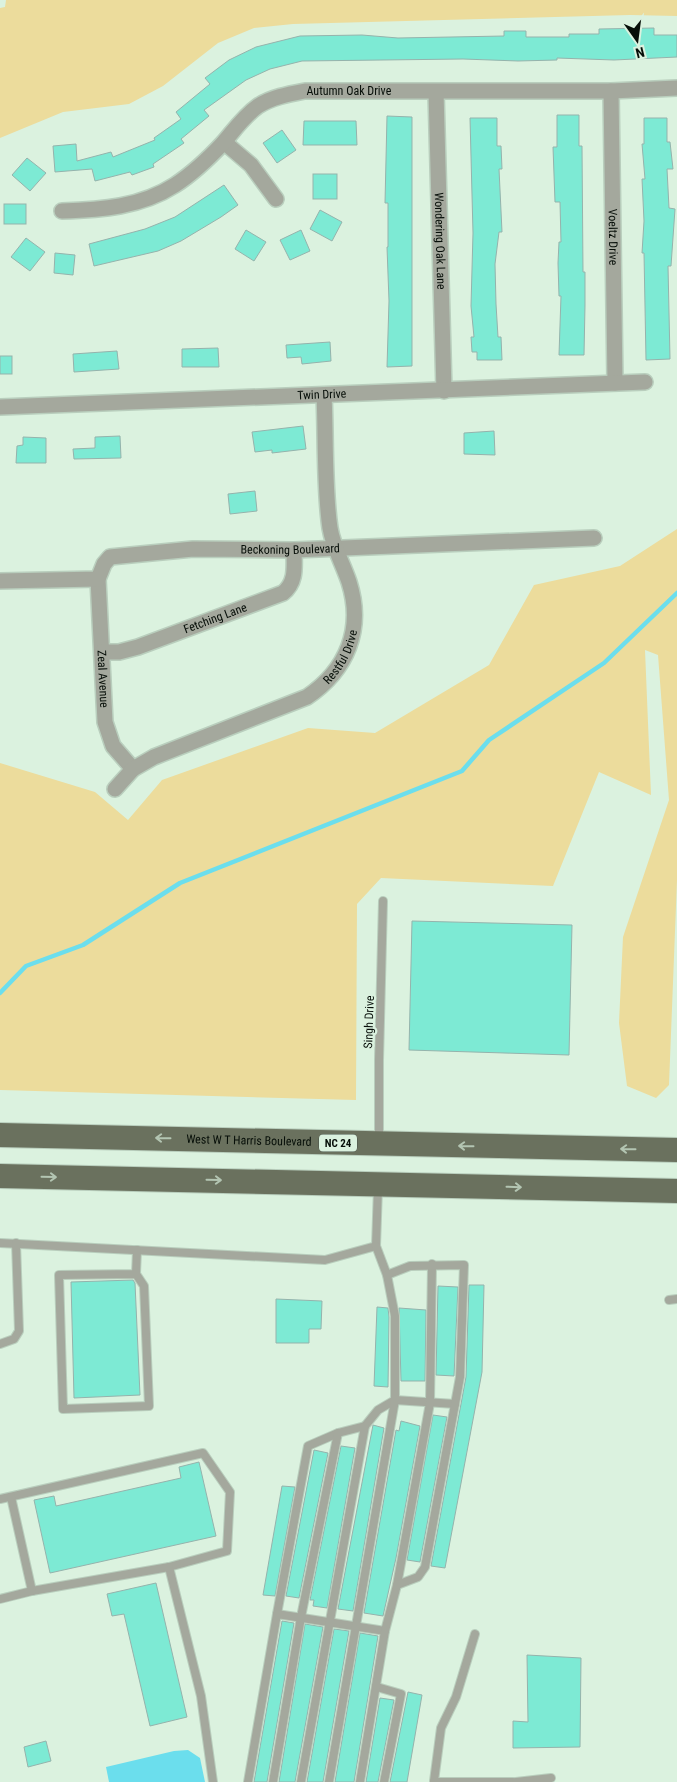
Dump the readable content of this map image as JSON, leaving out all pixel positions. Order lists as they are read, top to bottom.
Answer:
{
  "streets": {
    "main road": ["West W T Harris Boulevard", "NC 24"],
    "street": [
      "Autumn Oak Drive",
      "Voeltz Drive",
      "Wondering Oak Lane",
      "Twin Drive",
      "Beckoning Boulevard",
      "Fetching Lane",
      "Restful Drive",
      "Zeal Avenue"
    ],
    "lane": ["Singh Drive"]
  },
  "crossings": [
    ["Autumn Oak Drive", "Voeltz Drive"],
    ["Autumn Oak Drive", "Wondering Oak Lane"],
    ["Voeltz Drive", "Twin Drive"],
    ["Wondering Oak Lane", "Twin Drive"],
    ["Twin Drive", "Restful Drive"],
    ["Beckoning Boulevard", "Fetching Lane"],
    ["Beckoning Boulevard", "Restful Drive"],
    ["Beckoning Boulevard", "Zeal Avenue"],
    ["Fetching Lane", "Zeal Avenue"],
    ["Restful Drive", "Zeal Avenue"],
    ["Singh Drive", "West W T Harris Boulevard"]
  ],
  "north": "bottom"
}
